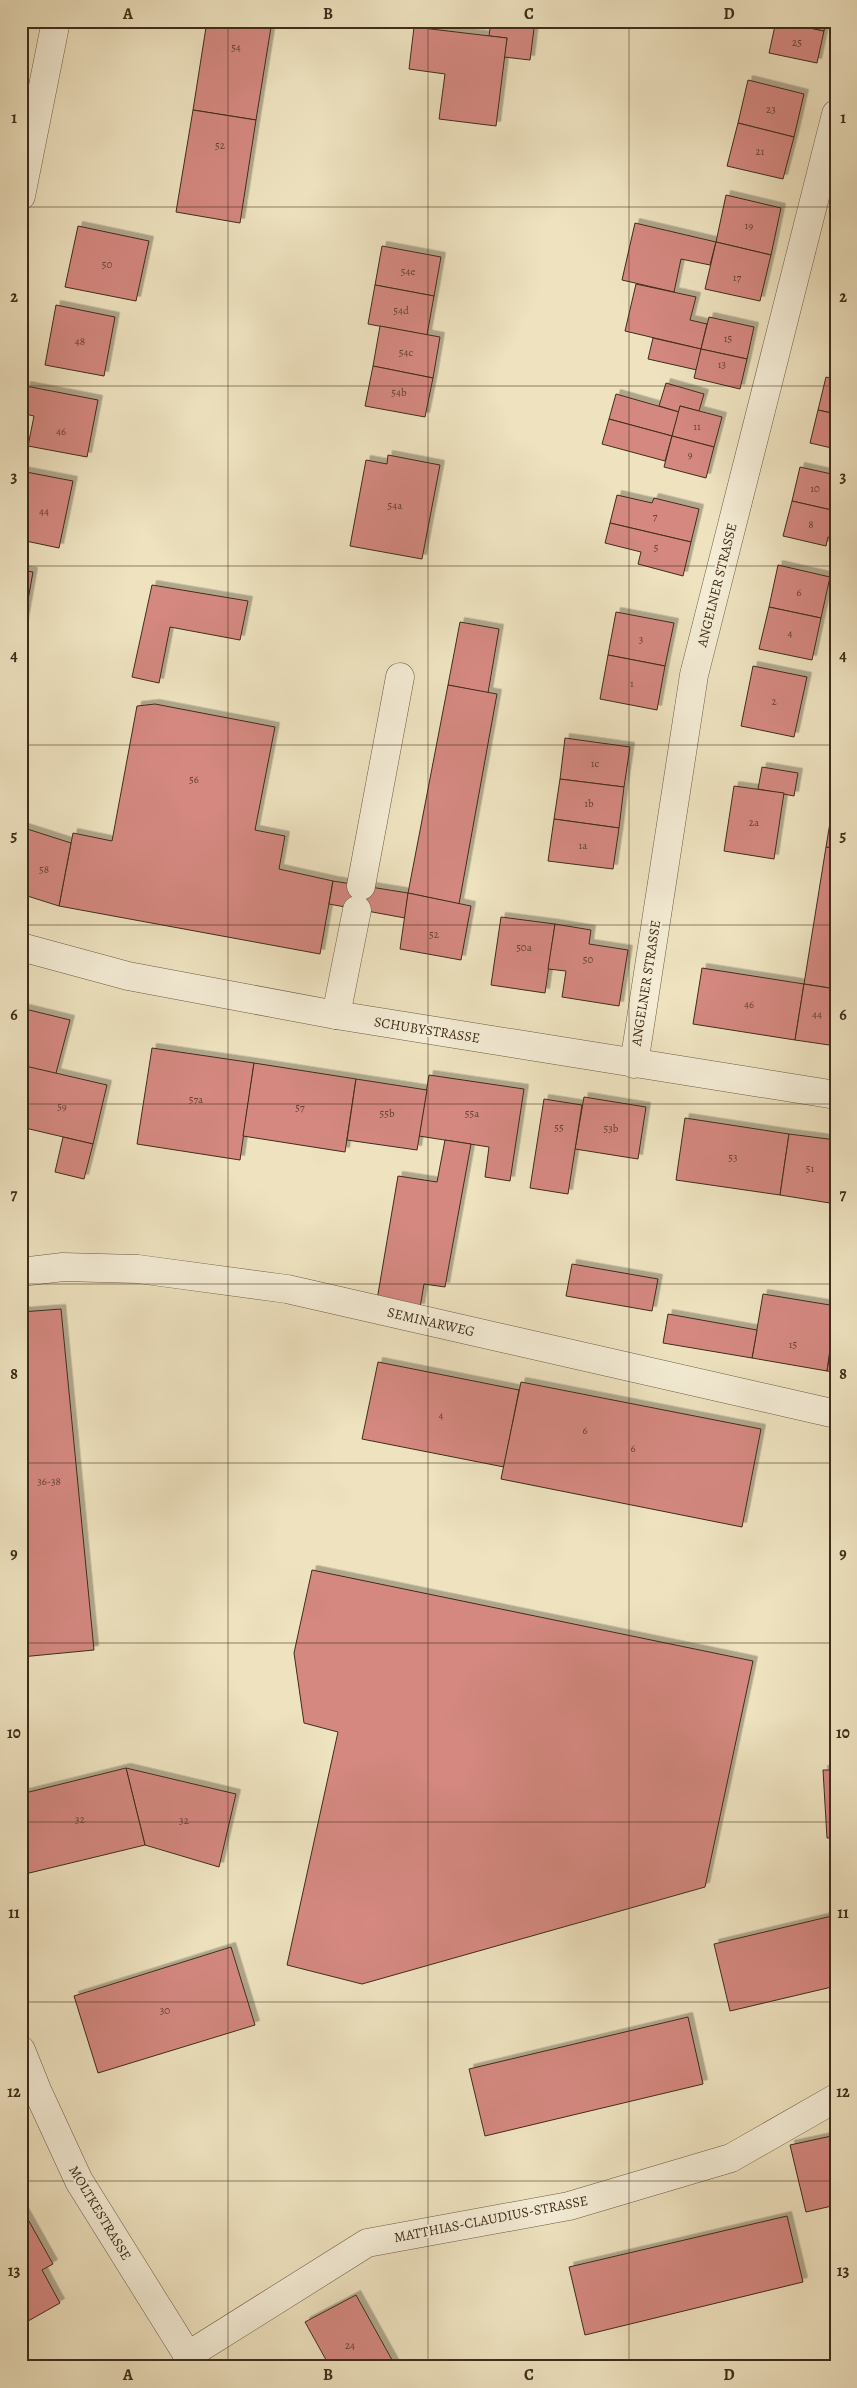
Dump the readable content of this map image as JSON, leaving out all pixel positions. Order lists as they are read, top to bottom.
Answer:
{
  "streets": {
    "street": [
      "ANGELNER STRASSE",
      "SCHUBYSTRASSE",
      "SEMINARWEG",
      "MOLTKESTRASSE",
      "MATTHIAS-CLAUDIUS-STRASSE"
    ]
  },
  "crossings": [
    ["ANGELNER STRASSE", "SCHUBYSTRASSE"],
    ["MOLTKESTRASSE", "MATTHIAS-CLAUDIUS-STRASSE"]
  ],
  "house_numbers": [
    "25",
    "54",
    "23",
    "52",
    "21",
    "19",
    "50",
    "54e",
    "17",
    "54d",
    "15",
    "48",
    "54c",
    "13",
    "54b",
    "11",
    "46",
    "9",
    "10",
    "54a",
    "44",
    "7",
    "8",
    "5",
    "6",
    "4",
    "3",
    "1",
    "2",
    "1c",
    "56",
    "1b",
    "2a",
    "1a",
    "58",
    "52",
    "50a",
    "50",
    "46",
    "44",
    "57a",
    "59",
    "57",
    "55b",
    "55a",
    "55",
    "53b",
    "53",
    "51",
    "15",
    "4",
    "6",
    "6",
    "36-38",
    "32",
    "32",
    "30",
    "24"
  ],
  "grid": {
    "columns": [
      "A",
      "B",
      "C",
      "D"
    ],
    "rows": [
      "1",
      "2",
      "3",
      "4",
      "5",
      "6",
      "7",
      "8",
      "9",
      "10",
      "11",
      "12",
      "13"
    ]
  }
}
